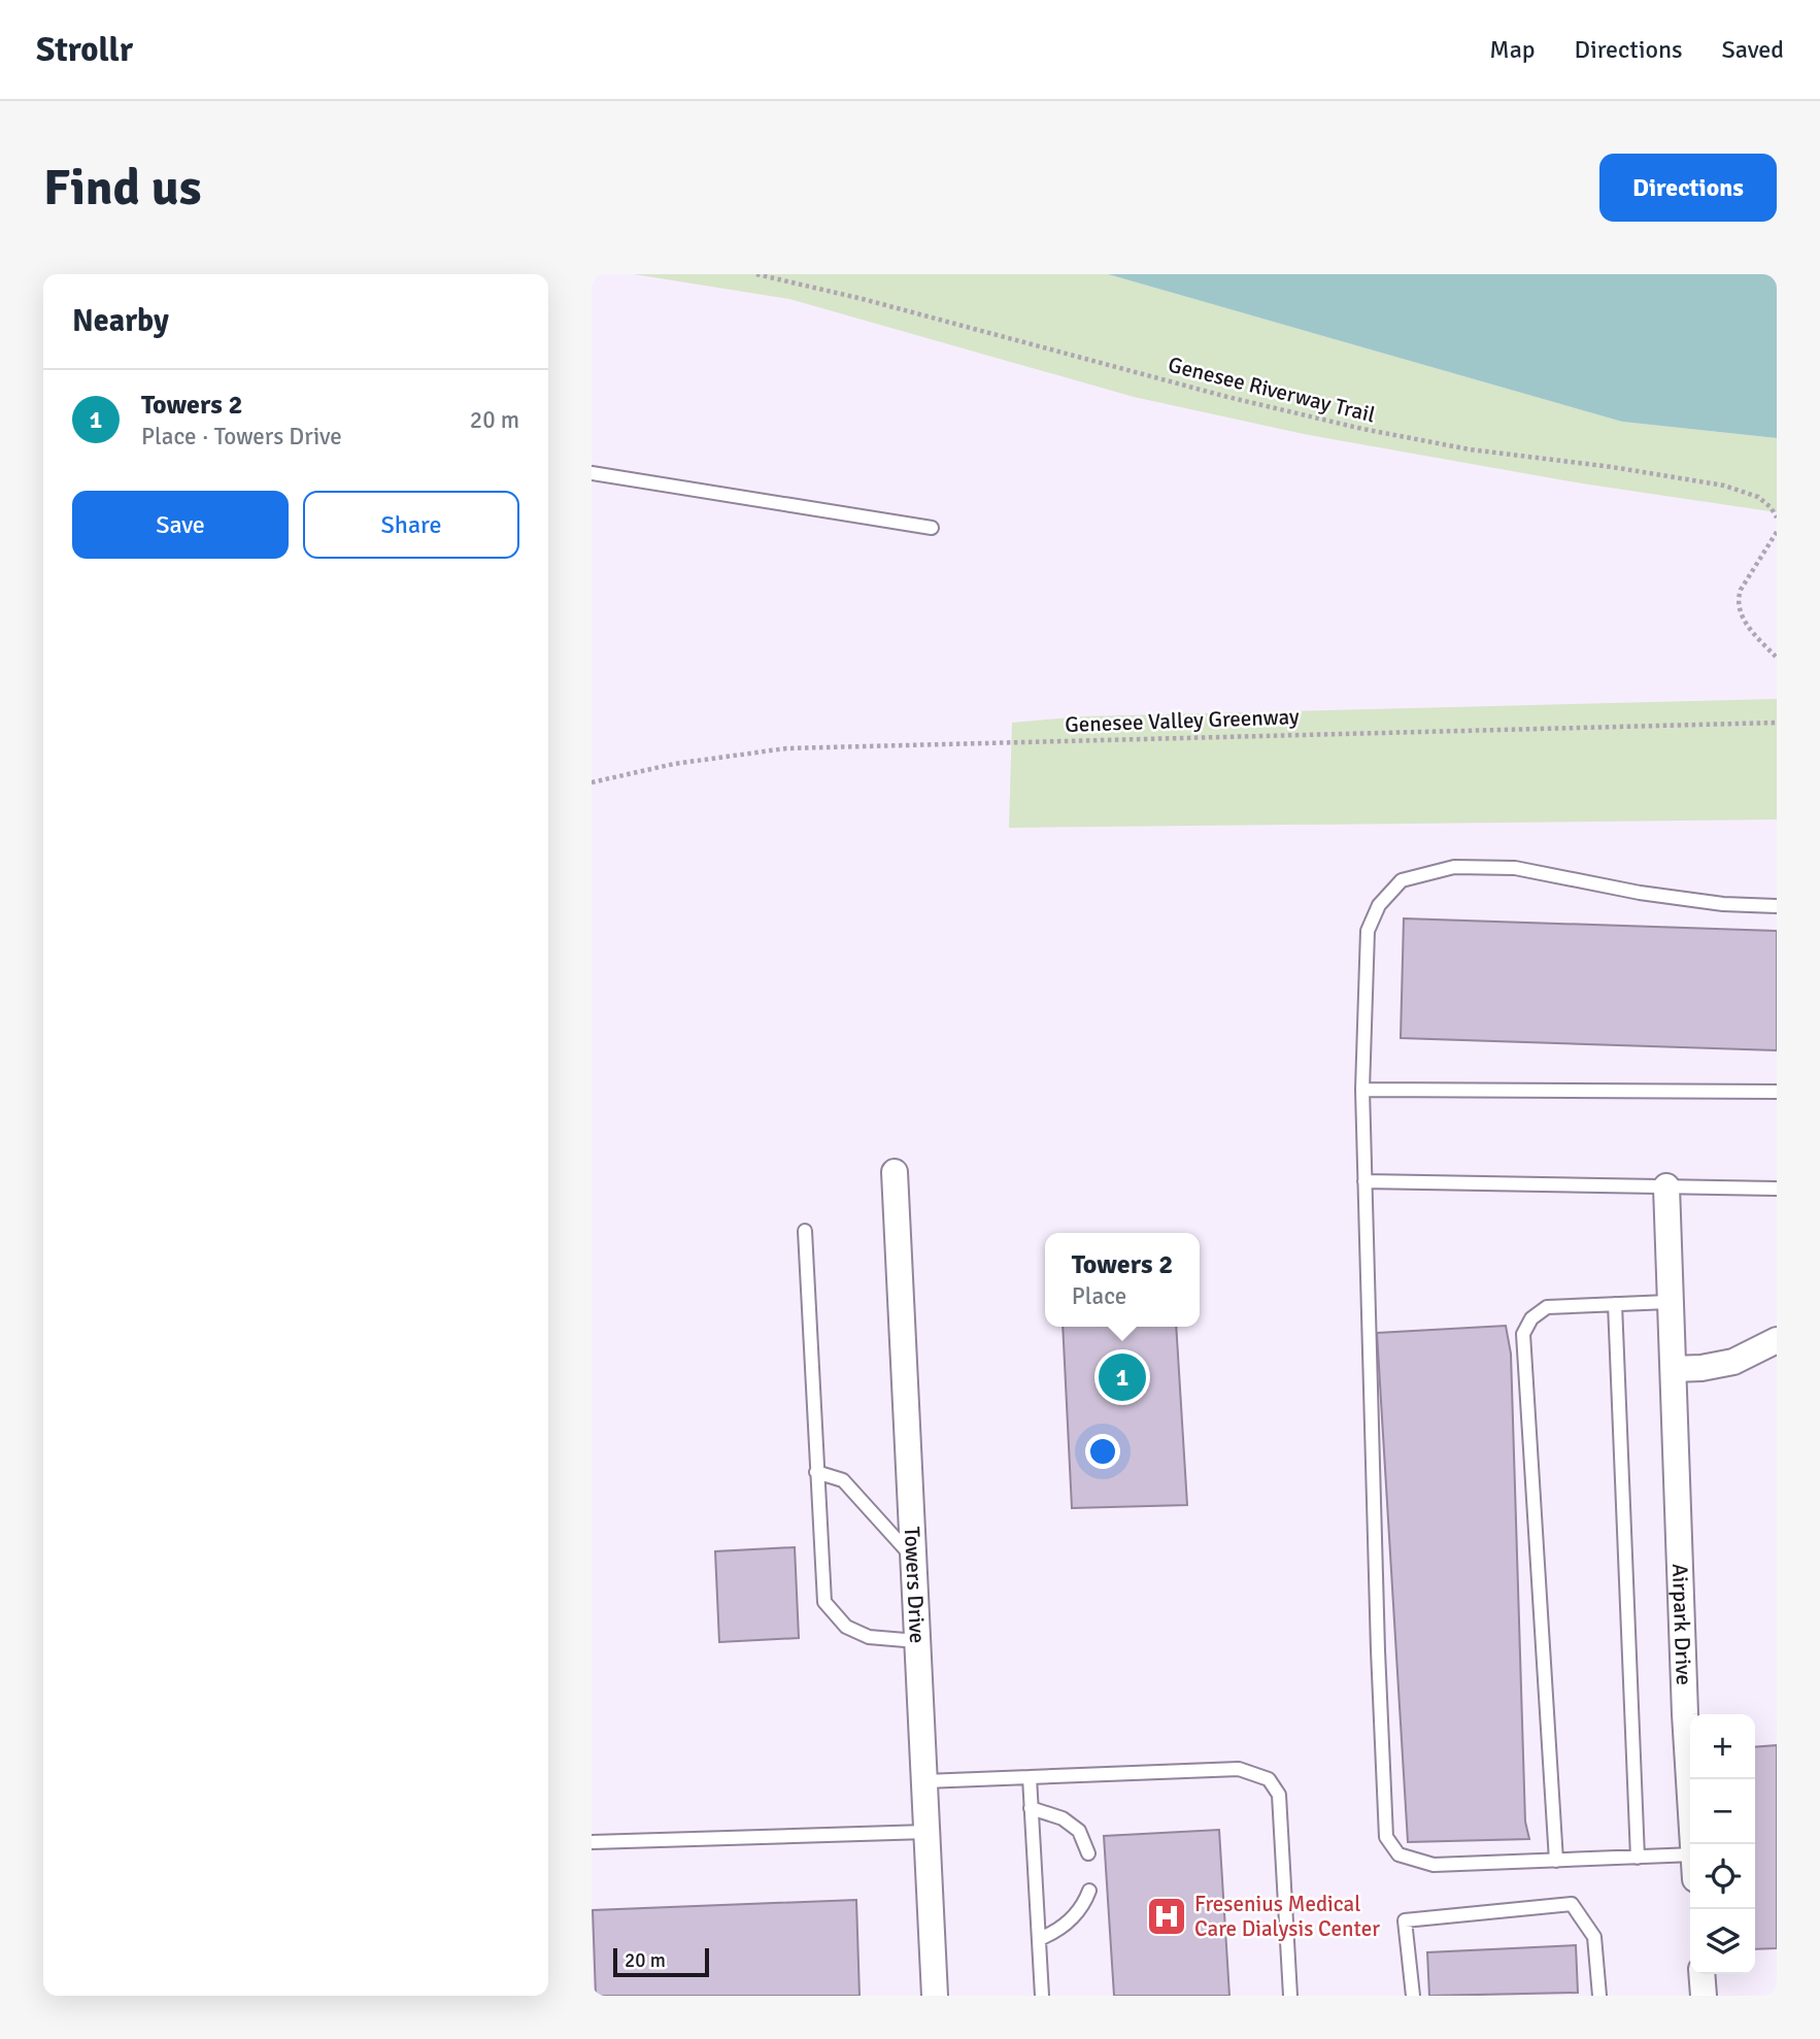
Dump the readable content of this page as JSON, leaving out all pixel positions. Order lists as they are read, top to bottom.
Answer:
{
  "streets": {
    "street": ["Towers Drive", "Airpark Drive"],
    "path": ["Genesee Riverway Trail", "Genesee Valley Greenway"]
  },
  "places": {
    "hospital": ["Fresenius Medical Care Dialysis Center"]
  },
  "scale_bar": "20 m",
  "page": {
    "header": "Strollr",
    "nav": ["Map", "Directions", "Saved"],
    "buttons": [
      "Directions",
      ["Save", "Share"]
    ],
    "title": "Find us",
    "heading": "Nearby",
    "list": [
      {
        "mark": "1",
        "name": "Towers 2",
        "note": "Place · Towers Drive",
        "value": "20 m"
      }
    ],
    "popup": ["Towers 2", "Place"],
    "pins": "1",
    "map_buttons": ["+", "−"],
    "scale": "20 m"
  }
}
